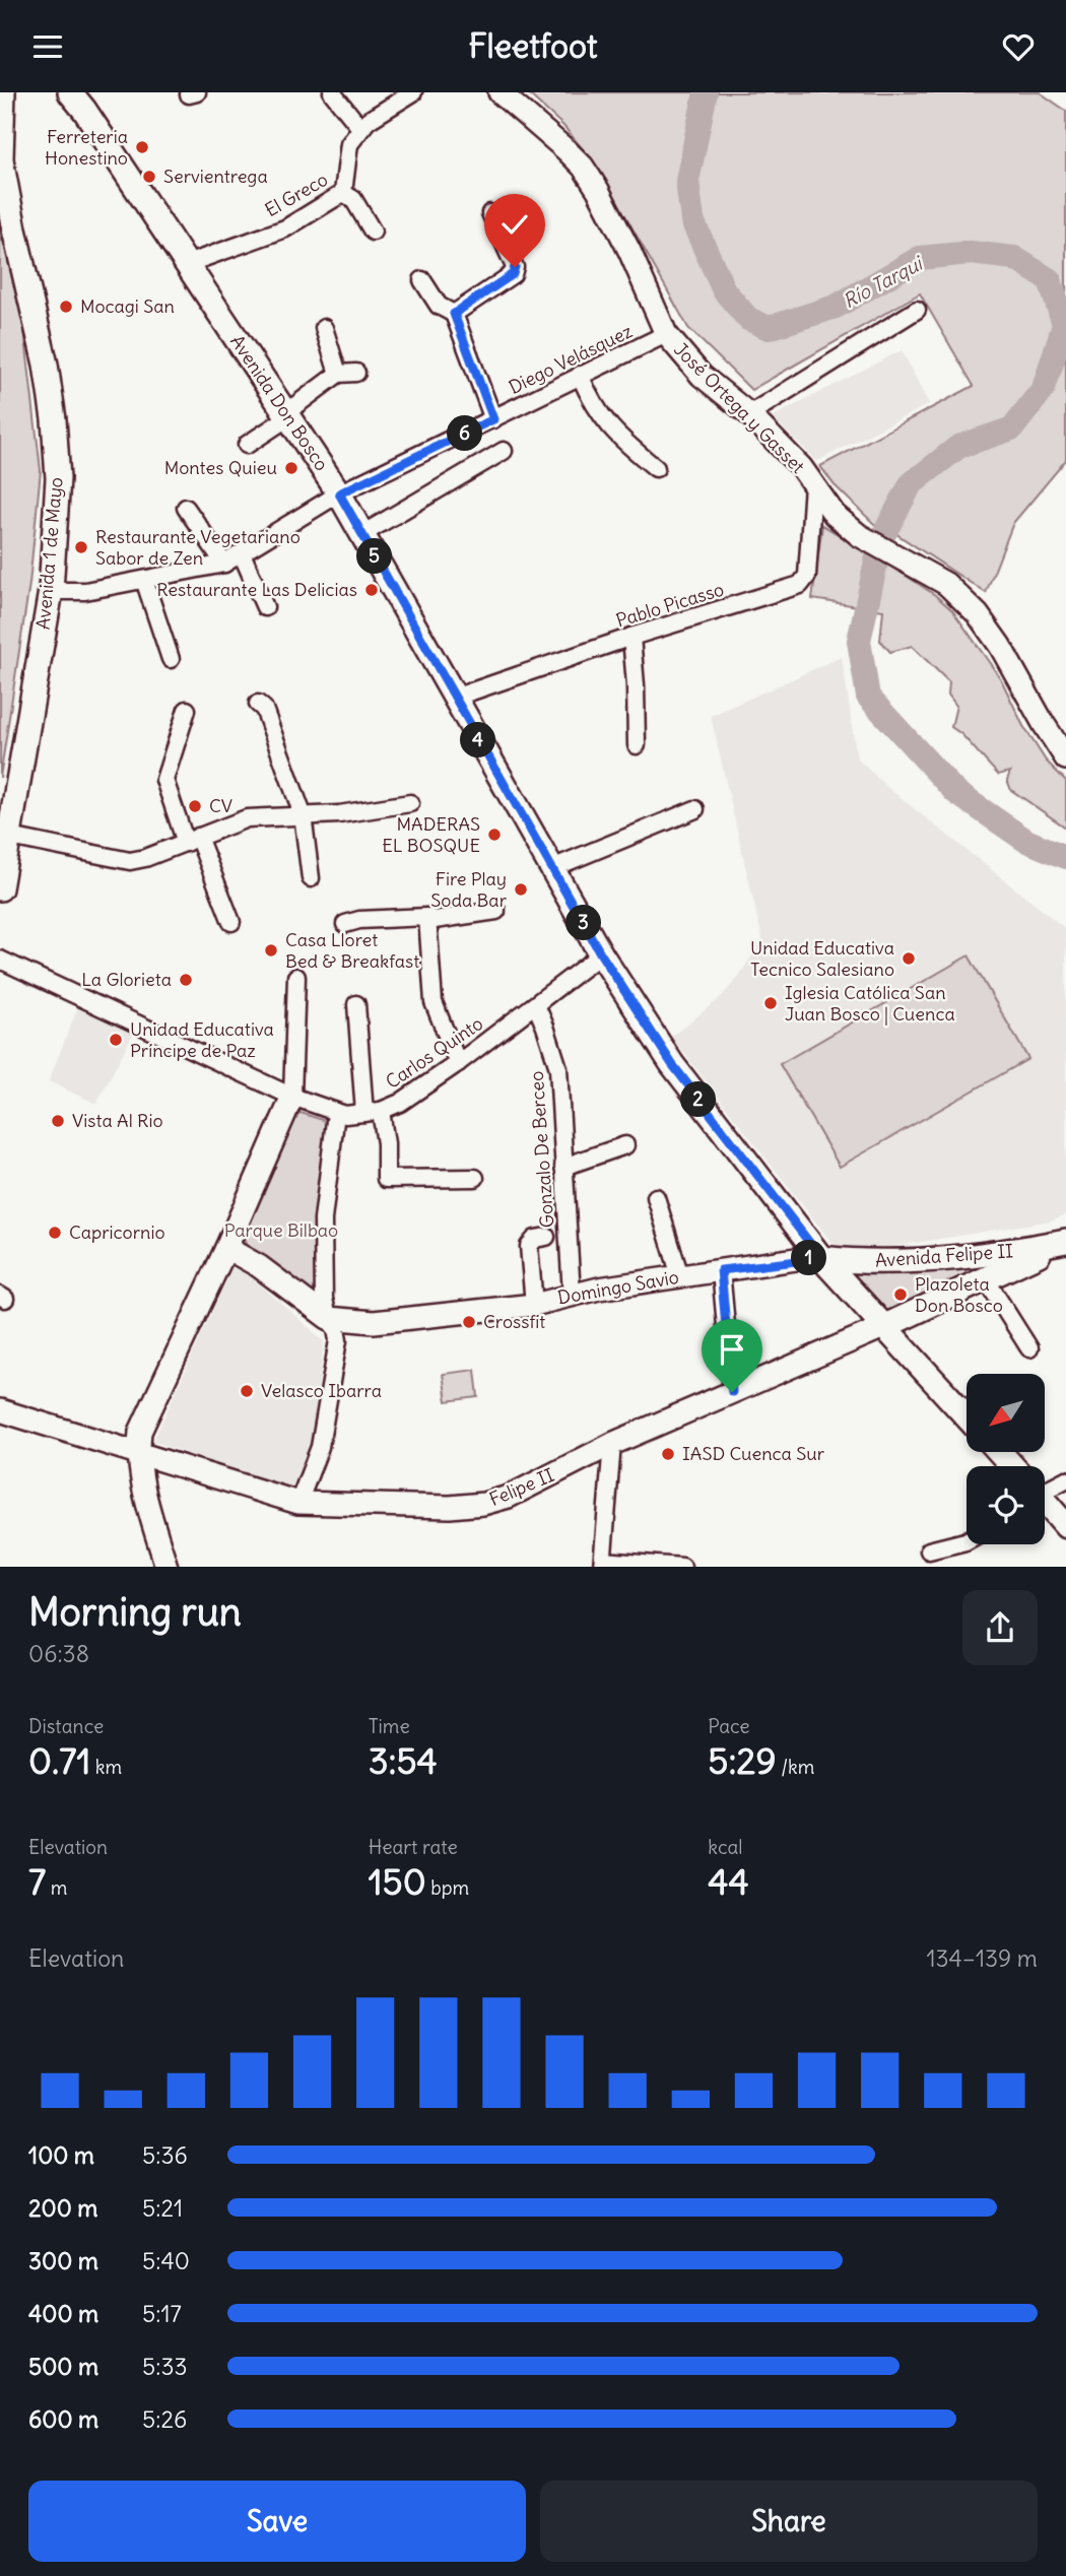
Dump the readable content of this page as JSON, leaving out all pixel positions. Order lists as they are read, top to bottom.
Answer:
{
  "streets": {
    "main road": ["Avenida Don Bosco", "Avenida 1 de Mayo", "Avenida Felipe II"],
    "street": [
      "El Greco",
      "Diego Velásquez",
      "José Ortega y Gasset",
      "Pablo Picasso",
      "Carlos Quinto",
      "Gonzalo De Berceo",
      "Domingo Savio",
      "Felipe II"
    ]
  },
  "crossings": [
    ["El Greco", "Avenida Don Bosco"],
    ["Diego Velásquez", "Avenida Don Bosco"],
    ["Diego Velásquez", "José Ortega y Gasset"],
    ["Diego Velásquez", "Avenida 1 de Mayo"],
    ["Avenida Don Bosco", "Pablo Picasso"],
    ["Avenida Don Bosco", "Carlos Quinto"],
    ["Avenida Don Bosco", "Avenida Felipe II"],
    ["Avenida Don Bosco", "Domingo Savio"],
    ["Avenida Don Bosco", "Felipe II"],
    ["José Ortega y Gasset", "Pablo Picasso"],
    ["Carlos Quinto", "Gonzalo De Berceo"],
    ["Gonzalo De Berceo", "Domingo Savio"],
    ["Avenida Felipe II", "Domingo Savio"],
    ["Avenida Felipe II", "Felipe II"]
  ],
  "water": ["Río Tarqui"],
  "parks": ["Parque Bilbao"],
  "places": [
    "Ferreteria Honestino",
    "Servientrega",
    "Mocagi San",
    "Montes Quieu",
    "Restaurante Vegetariano Sabor de Zen",
    "Restaurante Las Delicias",
    "CV",
    "MADERAS EL BOSQUE",
    "Fire Play Soda Bar",
    "Casa Lloret Bed & Breakfast",
    "Unidad Educativa Tecnico Salesiano",
    "La Glorieta",
    "Iglesia Católica San Juan Bosco | Cuenca",
    "Unidad Educativa Príncipe de Paz",
    "Vista Al Rio",
    "Capricornio",
    "Plazoleta Don Bosco",
    "Crossfit",
    "Velasco Ibarra",
    "IASD Cuenca Sur"
  ],
  "north": "bottom left",
  "page": {
    "header": "Fleetfoot",
    "pins": [
      "6",
      "5",
      "4",
      "3",
      "2",
      "1"
    ],
    "heading": ["Morning run", "06:38"],
    "stats": [
      ["Distance", "0.71 km"],
      ["Time", "3:54"],
      ["Pace", "5:29 /km"],
      ["Elevation", "7 m"],
      ["Heart rate", "150 bpm"],
      ["kcal", "44"]
    ],
    "chart": ["Elevation", "134–139 m"],
    "list": [
      {
        "name": "100 m",
        "note": "5:36"
      },
      {
        "name": "200 m",
        "note": "5:21"
      },
      {
        "name": "300 m",
        "note": "5:40"
      },
      {
        "name": "400 m",
        "note": "5:17"
      },
      {
        "name": "500 m",
        "note": "5:33"
      },
      {
        "name": "600 m",
        "note": "5:26"
      }
    ],
    "buttons": ["Save", "Share"]
  }
}
